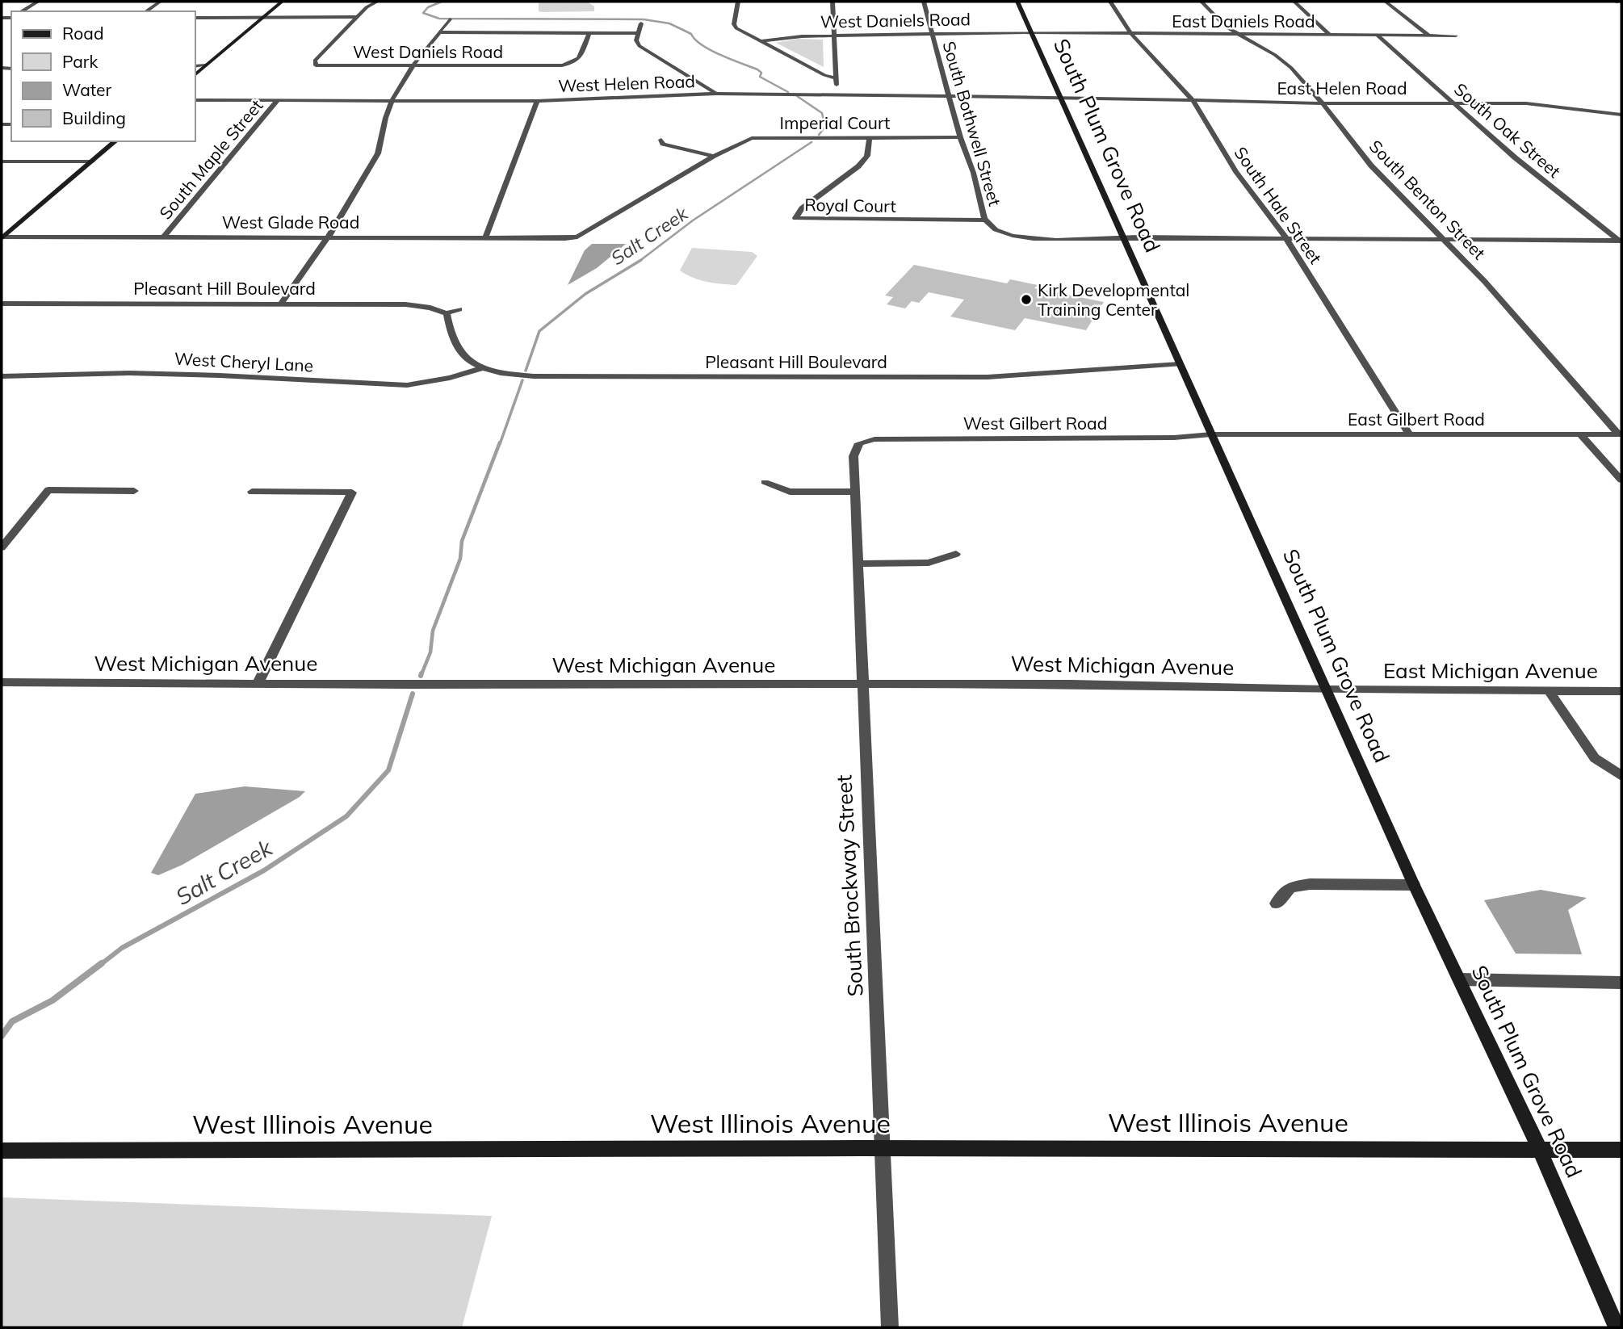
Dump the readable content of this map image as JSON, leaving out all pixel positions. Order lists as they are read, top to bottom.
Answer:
{
  "streets": {
    "main road": ["South Plum Grove Road", "West Illinois Avenue"],
    "street": [
      "West Daniels Road",
      "East Daniels Road",
      "West Helen Road",
      "East Helen Road",
      "Imperial Court",
      "South Bothwell Street",
      "South Oak Street",
      "South Maple Street",
      "South Benton Street",
      "Royal Court",
      "South Hale Street",
      "West Glade Road",
      "Pleasant Hill Boulevard",
      "West Cheryl Lane",
      "East Gilbert Road",
      "West Gilbert Road",
      "West Michigan Avenue",
      "East Michigan Avenue",
      "South Brockway Street"
    ]
  },
  "crossings": [
    ["West Daniels Road", "East Daniels Road"],
    ["West Daniels Road", "South Bothwell Street"],
    ["West Daniels Road", "South Plum Grove Road"],
    ["East Daniels Road", "South Oak Street"],
    ["East Daniels Road", "South Plum Grove Road"],
    ["East Daniels Road", "South Benton Street"],
    ["East Daniels Road", "South Hale Street"],
    ["West Helen Road", "East Helen Road"],
    ["West Helen Road", "South Bothwell Street"],
    ["West Helen Road", "South Plum Grove Road"],
    ["West Helen Road", "South Maple Street"],
    ["East Helen Road", "South Oak Street"],
    ["East Helen Road", "South Plum Grove Road"],
    ["East Helen Road", "South Benton Street"],
    ["East Helen Road", "South Hale Street"],
    ["Imperial Court", "South Bothwell Street"],
    ["Imperial Court", "Royal Court"],
    ["Imperial Court", "West Glade Road"],
    ["South Bothwell Street", "South Plum Grove Road"],
    ["South Bothwell Street", "Royal Court"],
    ["South Plum Grove Road", "Pleasant Hill Boulevard"],
    ["South Plum Grove Road", "East Gilbert Road"],
    ["South Plum Grove Road", "West Gilbert Road"],
    ["South Plum Grove Road", "West Michigan Avenue"],
    ["South Plum Grove Road", "East Michigan Avenue"],
    ["South Plum Grove Road", "West Illinois Avenue"],
    ["South Maple Street", "West Glade Road"],
    ["South Benton Street", "East Gilbert Road"],
    ["South Hale Street", "East Gilbert Road"],
    ["Pleasant Hill Boulevard", "West Cheryl Lane"],
    ["East Gilbert Road", "West Gilbert Road"],
    ["West Gilbert Road", "South Brockway Street"],
    ["West Michigan Avenue", "East Michigan Avenue"],
    ["West Michigan Avenue", "South Brockway Street"],
    ["South Brockway Street", "West Illinois Avenue"]
  ],
  "water": ["Salt Creek"],
  "places": ["Kirk Developmental Training Center"],
  "legend": [
    "Road",
    "Park",
    "Water",
    "Building"
  ]
}
